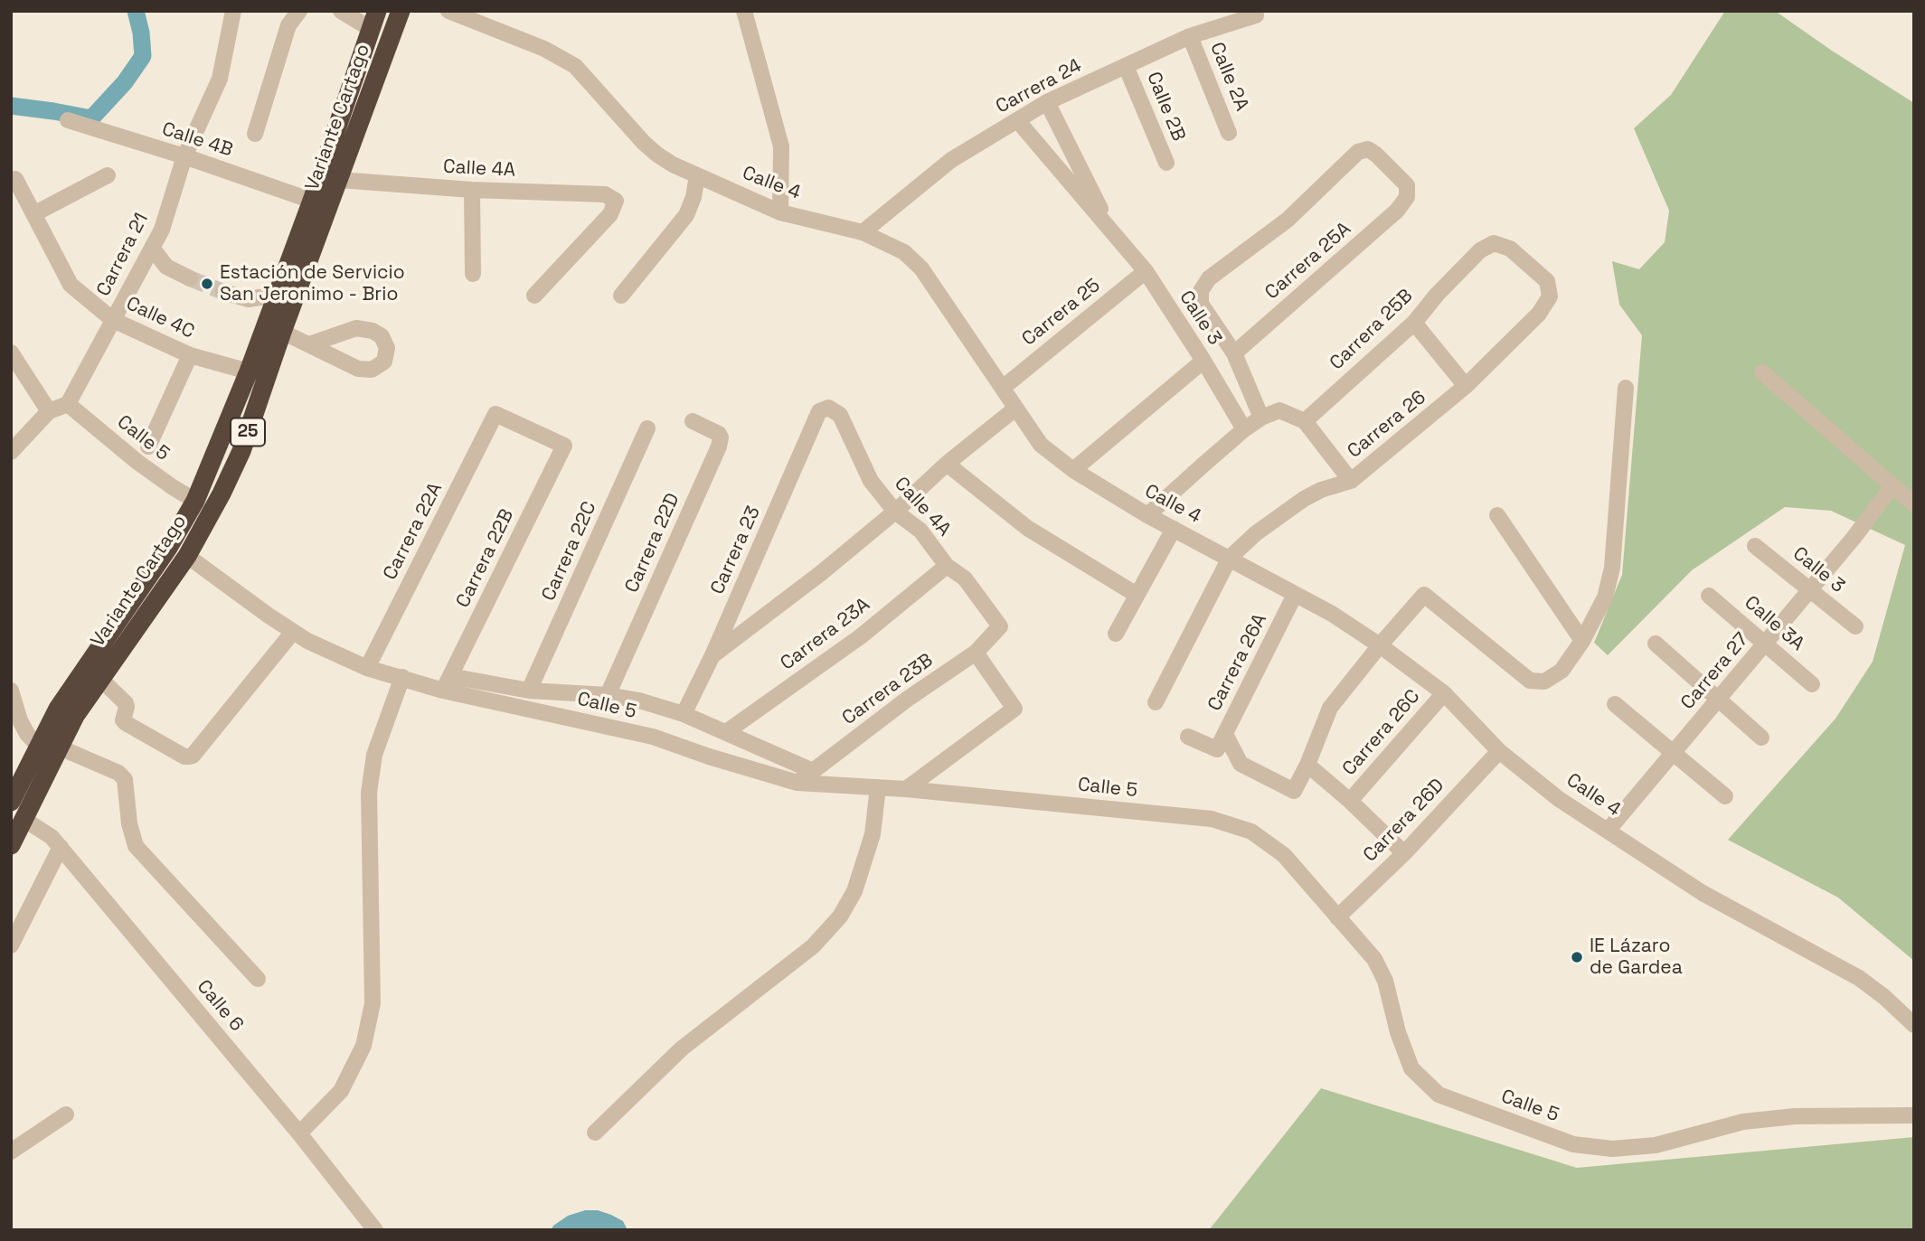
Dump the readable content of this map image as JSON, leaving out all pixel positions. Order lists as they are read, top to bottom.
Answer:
{
  "streets": {
    "highway": ["Variante Cartago", "25"],
    "street": [
      "Calle 2A",
      "Carrera 24",
      "Calle 2B",
      "Calle 4B",
      "Calle 4A",
      "Calle 4",
      "Carrera 21",
      "Carrera 25A",
      "Carrera 25",
      "Calle 4C",
      "Calle 3",
      "Carrera 25B",
      "Carrera 26",
      "Calle 5",
      "Carrera 22A",
      "Carrera 22D",
      "Carrera 23",
      "Carrera 22C",
      "Carrera 22B",
      "Calle 3A",
      "Carrera 23A",
      "Carrera 26A",
      "Carrera 27",
      "Carrera 23B",
      "Carrera 26C",
      "Carrera 26D",
      "Calle 6"
    ]
  },
  "crossings": [
    ["Calle 2A", "Carrera 24"],
    ["Carrera 24", "Calle 2B"],
    ["Carrera 24", "Calle 4"],
    ["Carrera 24", "Calle 3"],
    ["Variante Cartago", "Calle 4B"],
    ["Variante Cartago", "Calle 4A"],
    ["Variante Cartago", "Calle 4C"],
    ["Variante Cartago", "Calle 5"],
    ["Variante Cartago", "Calle 6"],
    ["Calle 4B", "Carrera 21"],
    ["Calle 4A", "Carrera 23"],
    ["Calle 4A", "Carrera 23A"],
    ["Calle 4A", "Carrera 23B"],
    ["Calle 4", "Carrera 25"],
    ["Calle 4", "Carrera 26"],
    ["Calle 4", "Carrera 26A"],
    ["Calle 4", "Carrera 27"],
    ["Calle 4", "Carrera 26C"],
    ["Calle 4", "Carrera 26D"],
    ["Carrera 21", "Calle 4C"],
    ["Carrera 21", "Calle 5"],
    ["Carrera 25", "Calle 3"],
    ["Calle 3", "Carrera 27"],
    ["Carrera 25B", "Carrera 26"],
    ["Calle 5", "Carrera 22A"],
    ["Calle 5", "Carrera 22B"],
    ["Calle 5", "Carrera 23B"],
    ["Calle 5", "Carrera 26D"],
    ["Carrera 22A", "Carrera 22B"],
    ["Calle 3A", "Carrera 27"]
  ],
  "places": ["Estación de Servicio San Jeronimo - Brio", "IE Lázaro de Gardea"]
}
